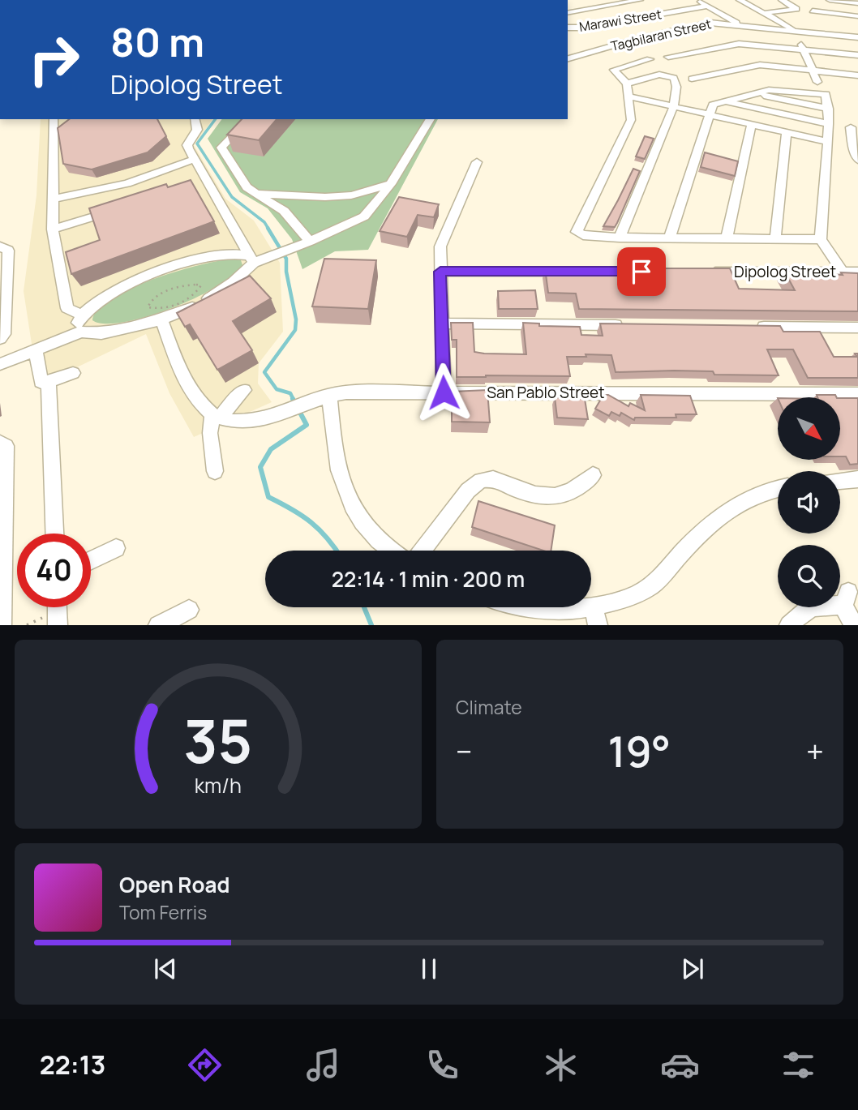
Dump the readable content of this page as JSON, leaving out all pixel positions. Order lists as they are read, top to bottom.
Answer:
{
  "streets": {
    "street": [
      "Marawi Street",
      "Tagbilaran Street",
      "Dipolog Street",
      "San Pablo Street"
    ]
  },
  "north": "bottom right",
  "page": {
    "turn": ["80 m", "Dipolog Street"],
    "limit": "40",
    "trip": "22:14 · 1 min · 200 m",
    "tile": "Climate",
    "heat": ["−", "19°", "+"],
    "song": ["Open Road", "Tom Ferris"],
    "tabs": "22:13",
    "gauge": ["35", "km/h"]
  }
}
